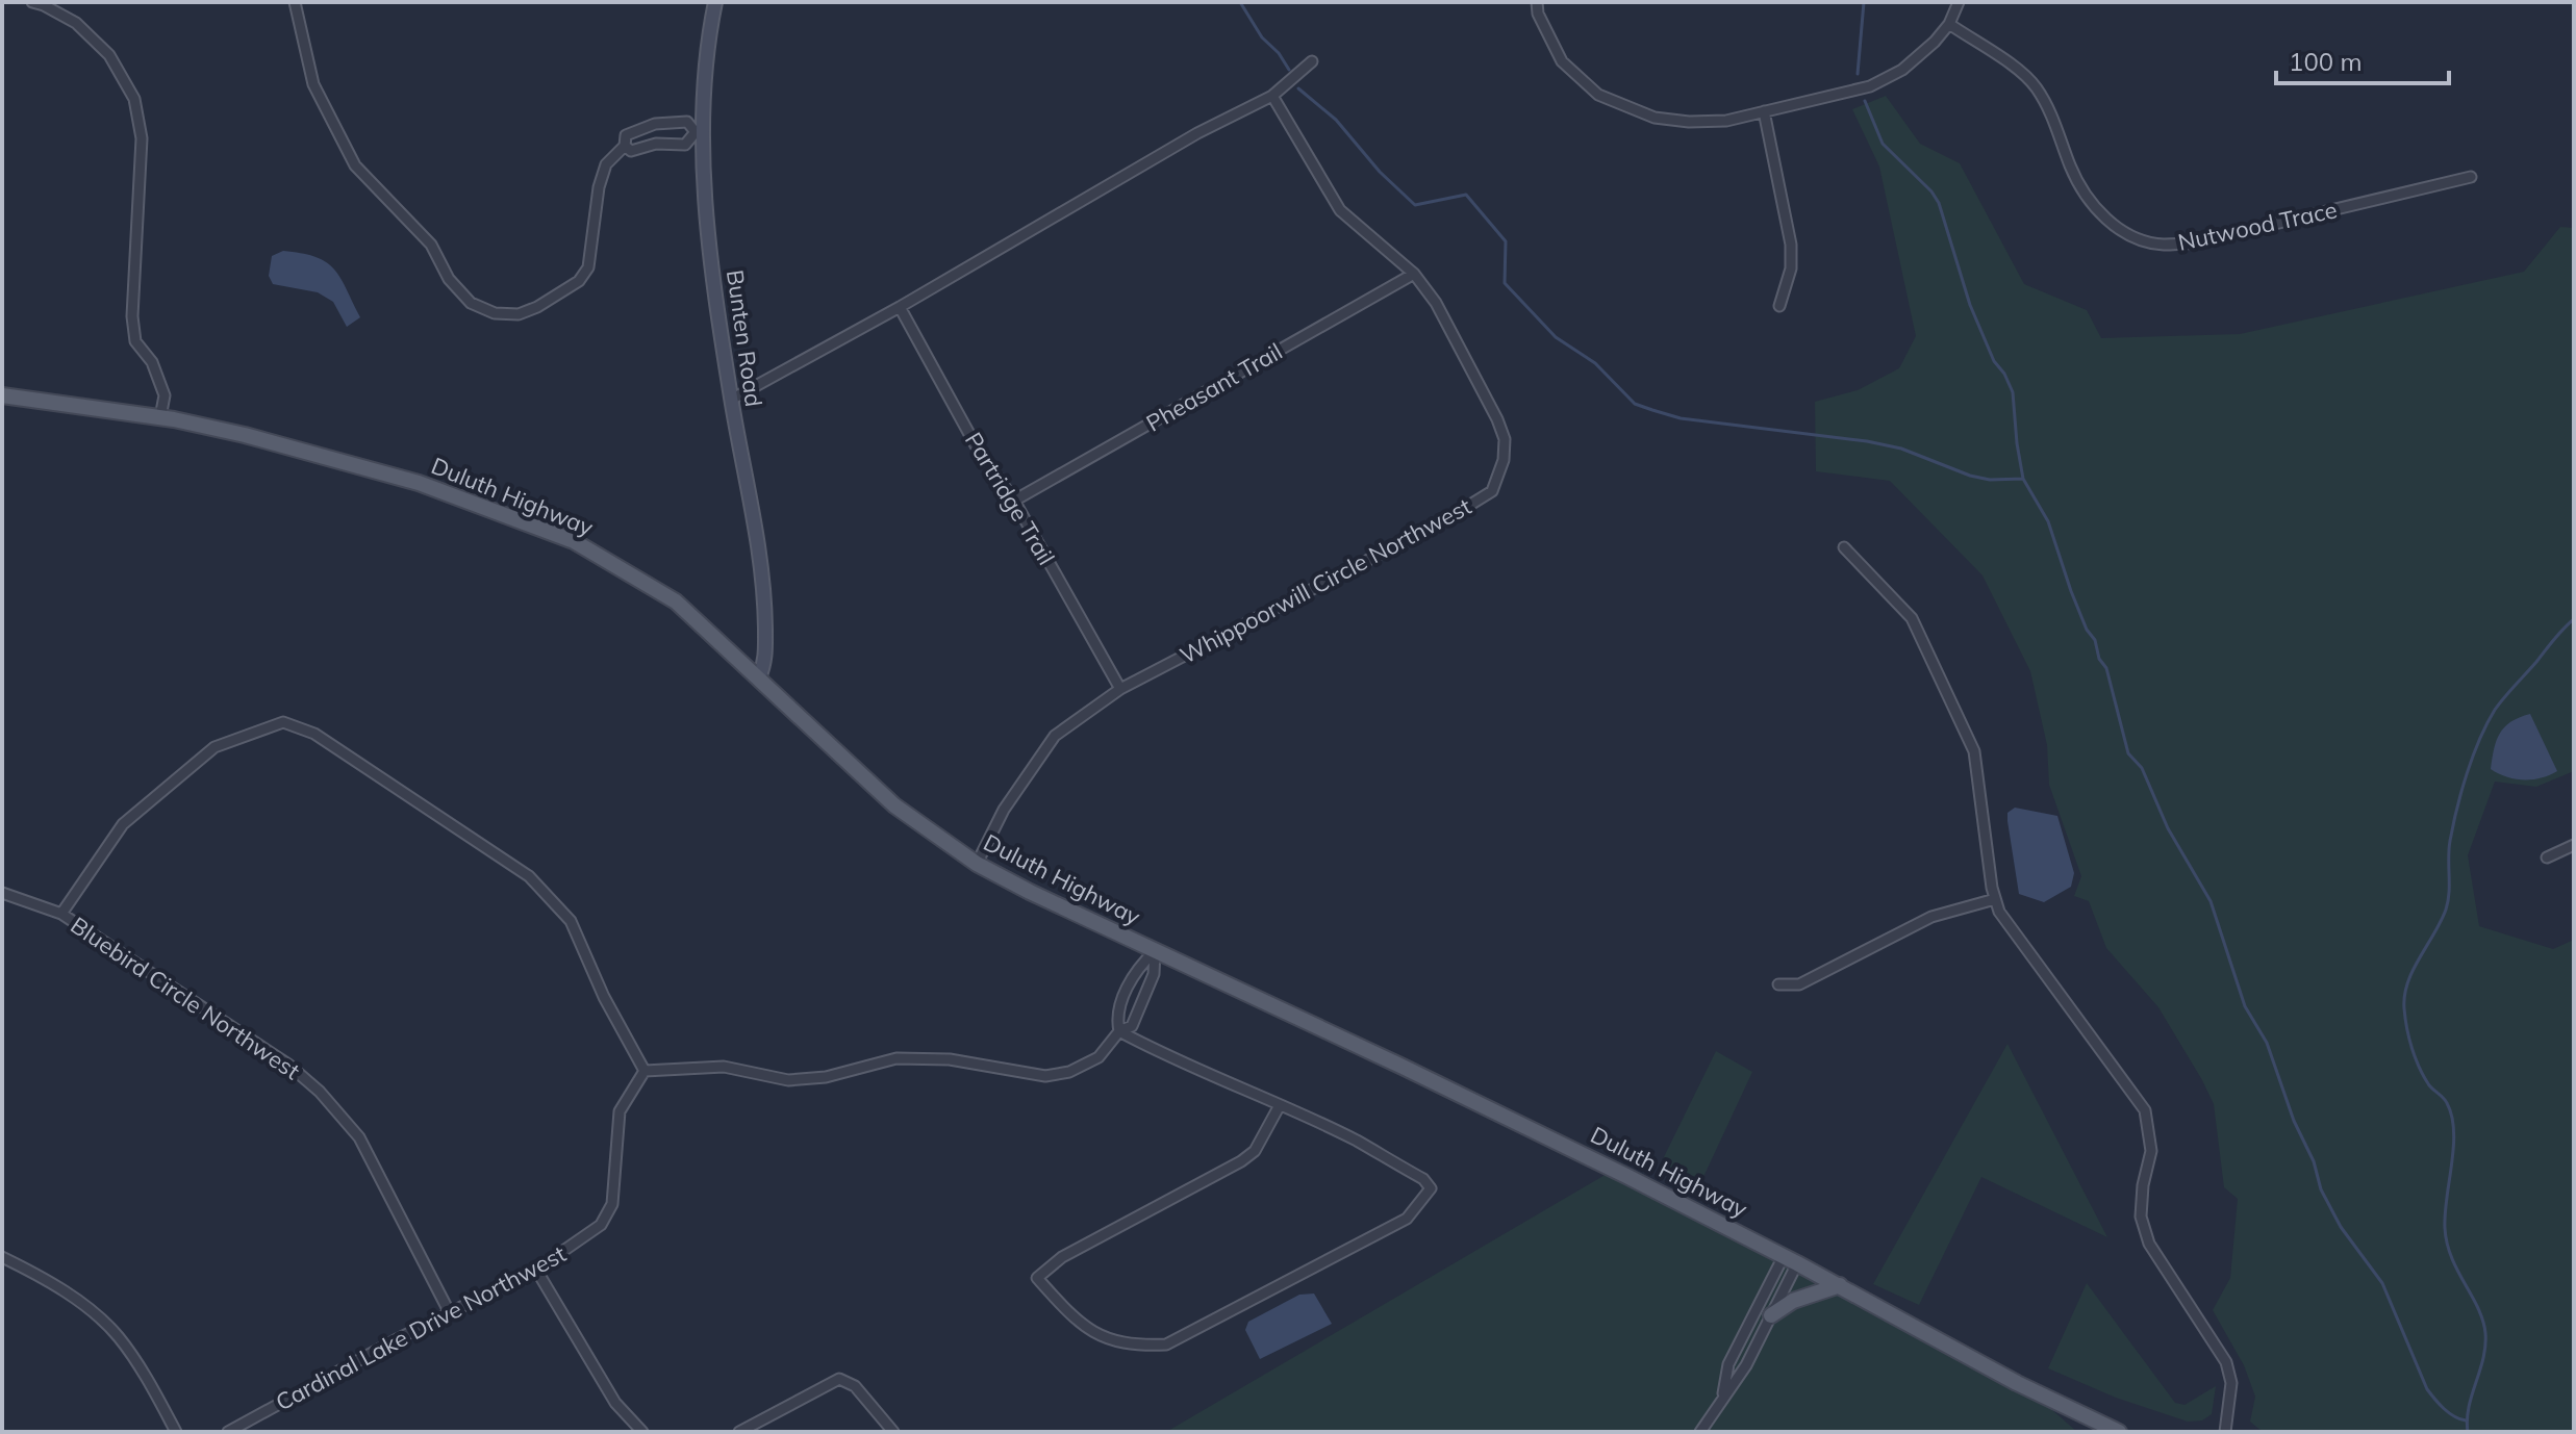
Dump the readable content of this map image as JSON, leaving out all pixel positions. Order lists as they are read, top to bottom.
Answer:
{
  "streets": {
    "main road": ["Duluth Highway"],
    "street": [
      "Nutwood Trace",
      "Bunten Road",
      "Pheasant Trail",
      "Partridge Trail",
      "Whippoorwill Circle Northwest",
      "Bluebird Circle Northwest",
      "Cardinal Lake Drive Northwest"
    ]
  },
  "crossings": [
    ["Bunten Road", "Duluth Highway"],
    ["Pheasant Trail", "Partridge Trail"],
    ["Pheasant Trail", "Whippoorwill Circle Northwest"],
    ["Duluth Highway", "Whippoorwill Circle Northwest"],
    ["Partridge Trail", "Whippoorwill Circle Northwest"],
    ["Bluebird Circle Northwest", "Cardinal Lake Drive Northwest"]
  ],
  "scale_bar": "100 m"
}
